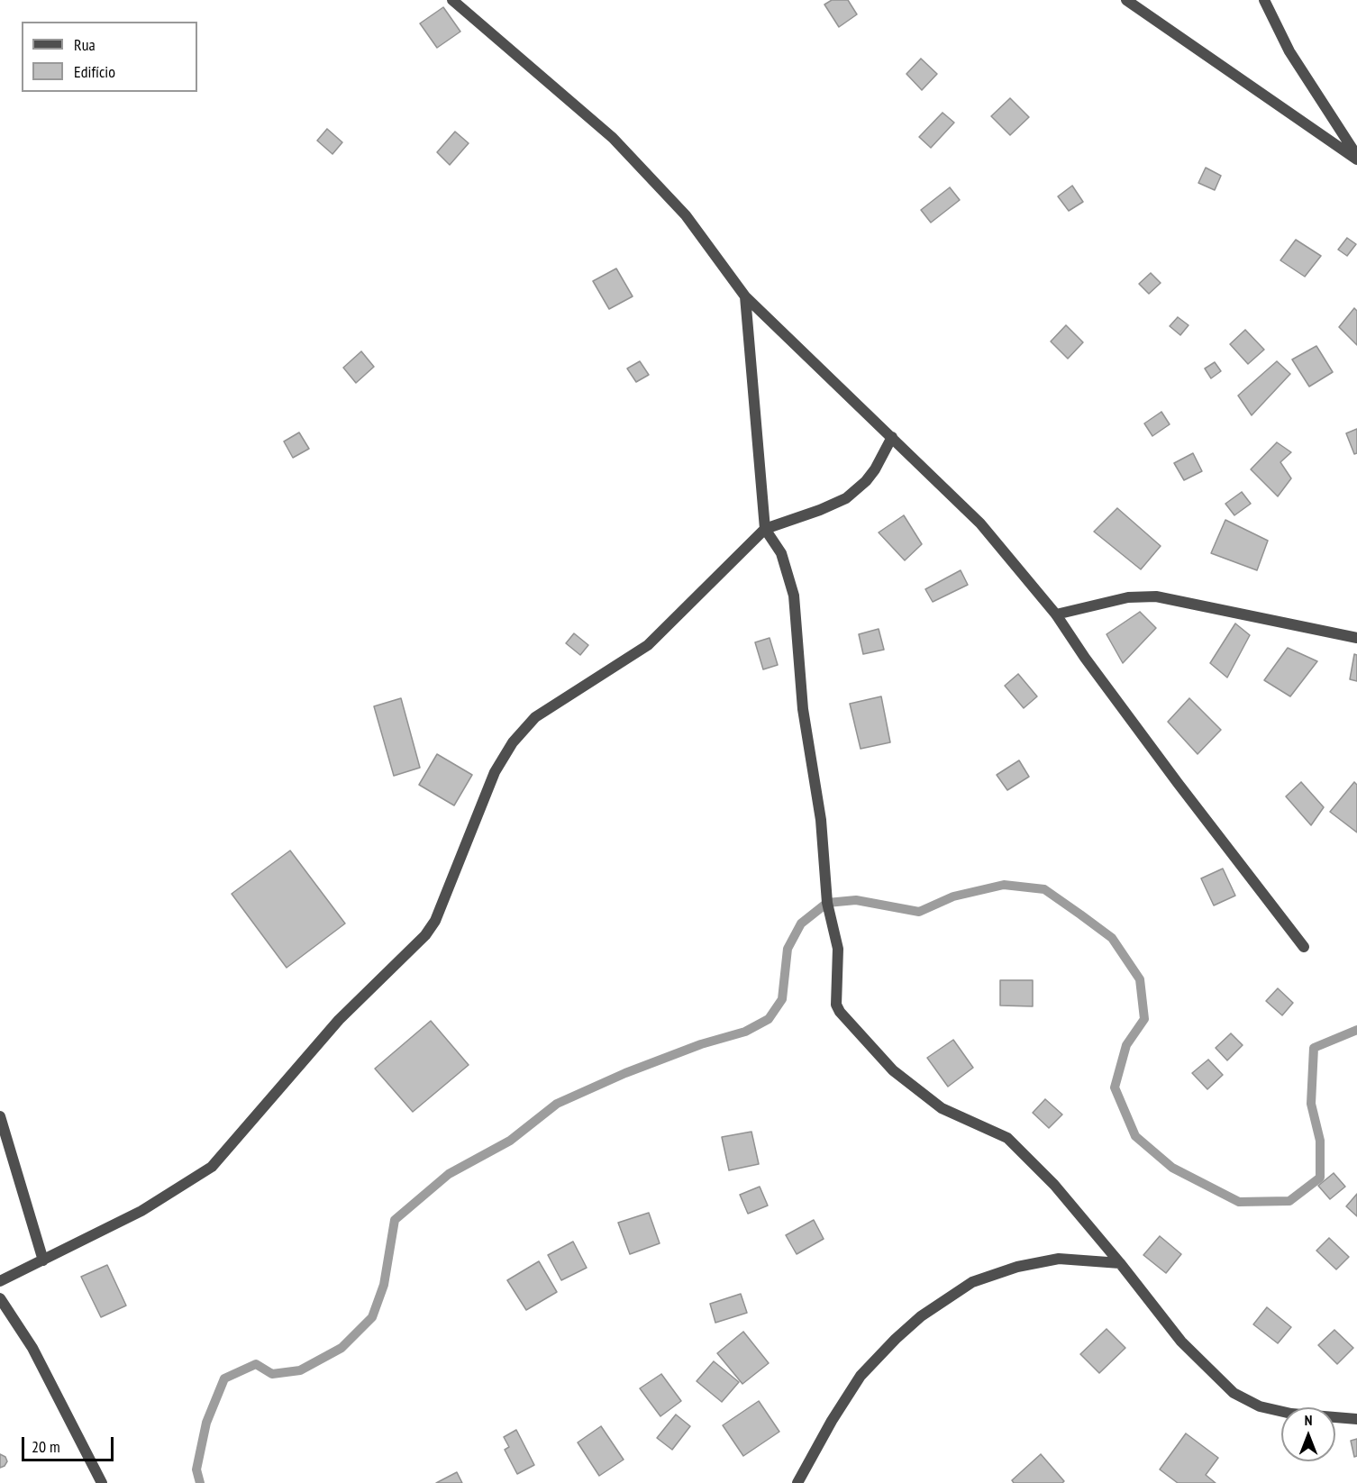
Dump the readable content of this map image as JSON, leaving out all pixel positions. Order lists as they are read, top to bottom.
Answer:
{
  "legend": ["Rua", "Edifício"],
  "scale_bar": "20 m",
  "north": "top"
}
